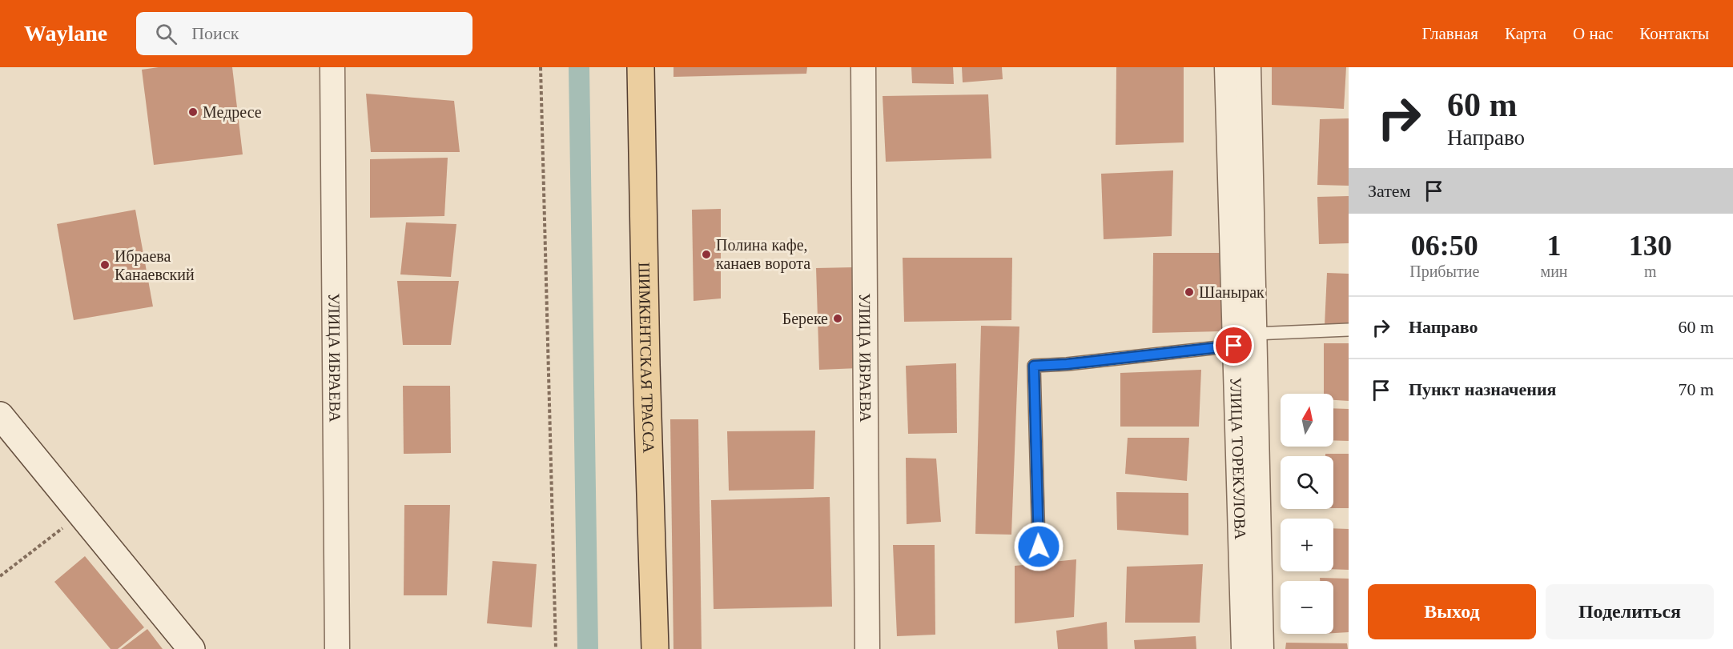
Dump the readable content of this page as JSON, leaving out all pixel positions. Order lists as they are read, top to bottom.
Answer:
{
  "streets": {
    "main road": ["ШИМКЕНТСКАЯ ТРАССА"],
    "street": ["УЛИЦА ИБРАЕВА", "УЛИЦА ТОРЕКУЛОВА"]
  },
  "places": [
    "Медресе",
    "Полина кафе, канаев ворота",
    "Ибраева Канаевский",
    "Шанырак",
    "Береке"
  ],
  "north": "top",
  "page": {
    "header": "Waylane",
    "search": "Поиск",
    "nav": [
      "Главная",
      "Карта",
      "О нас",
      "Контакты"
    ],
    "turn": ["60 m", "Направо"],
    "then": "Затем",
    "eta": [
      "06:50",
      "Прибытие",
      "1",
      "мин",
      "130",
      "m"
    ],
    "list": [
      {
        "name": "Направо",
        "value": "60 m"
      },
      {
        "name": "Пункт назначения",
        "value": "70 m"
      }
    ],
    "map_buttons": ["+", "−"],
    "buttons": ["Выход", "Поделиться"]
  }
}
